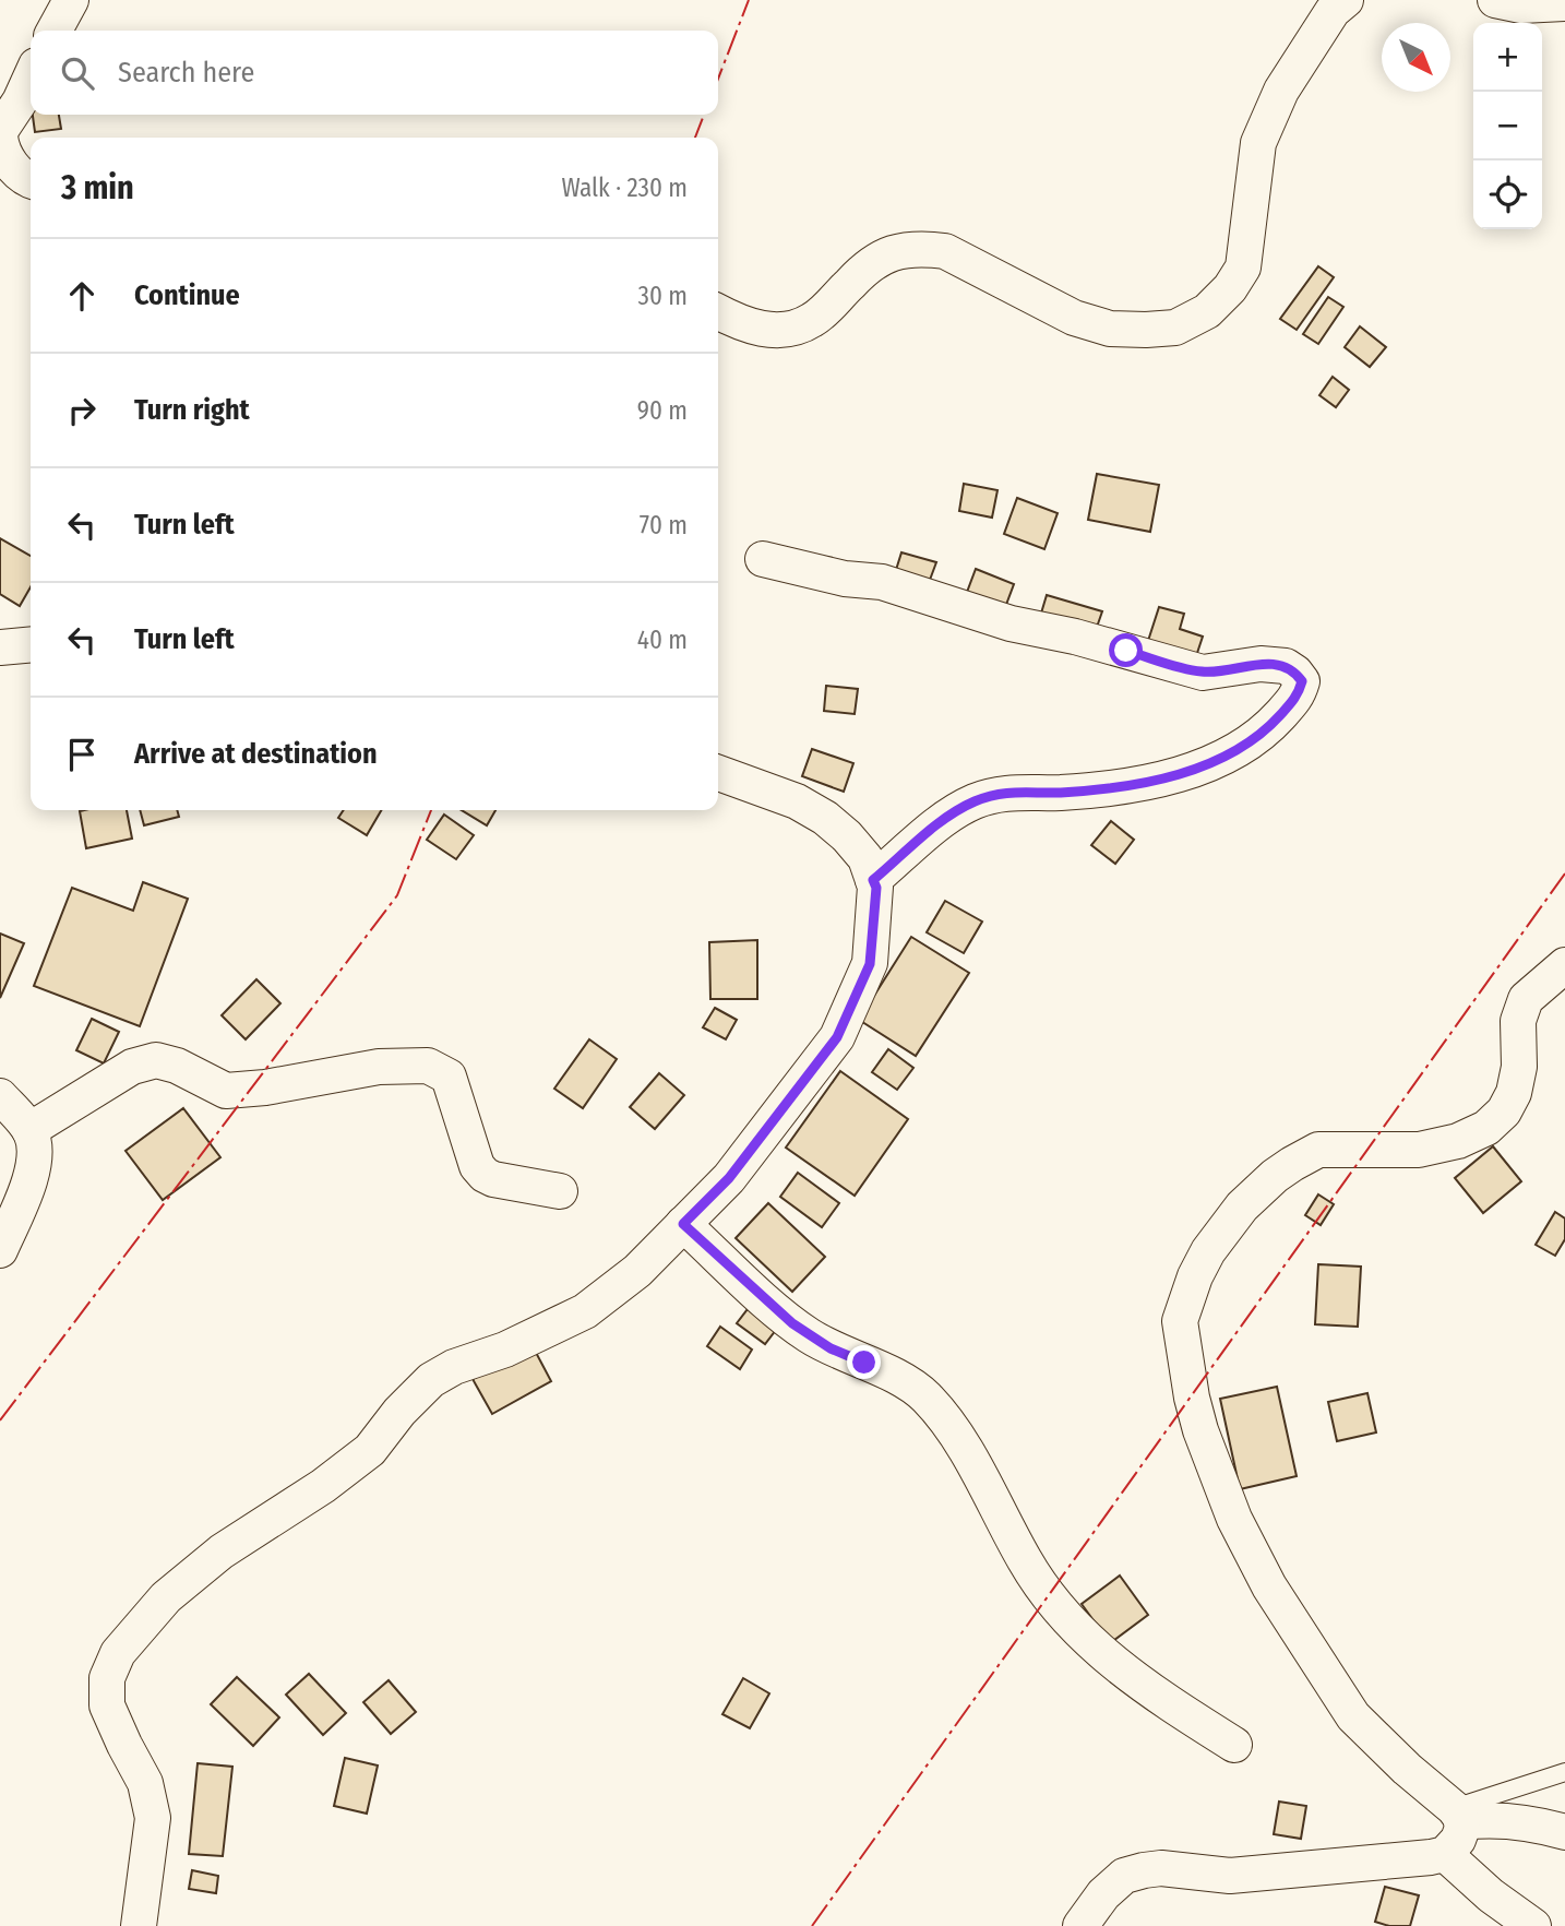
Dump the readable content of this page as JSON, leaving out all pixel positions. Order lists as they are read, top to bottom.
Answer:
{
  "north": "bottom right",
  "page": {
    "map_buttons": ["+", "−"],
    "search": "Search here",
    "heading": ["3 min", "Walk · 230 m"],
    "list": [
      ["Continue", "30 m"],
      ["Turn right", "90 m"],
      ["Turn left", "70 m"],
      ["Turn left", "40 m"],
      "Arrive at destination"
    ]
  }
}
